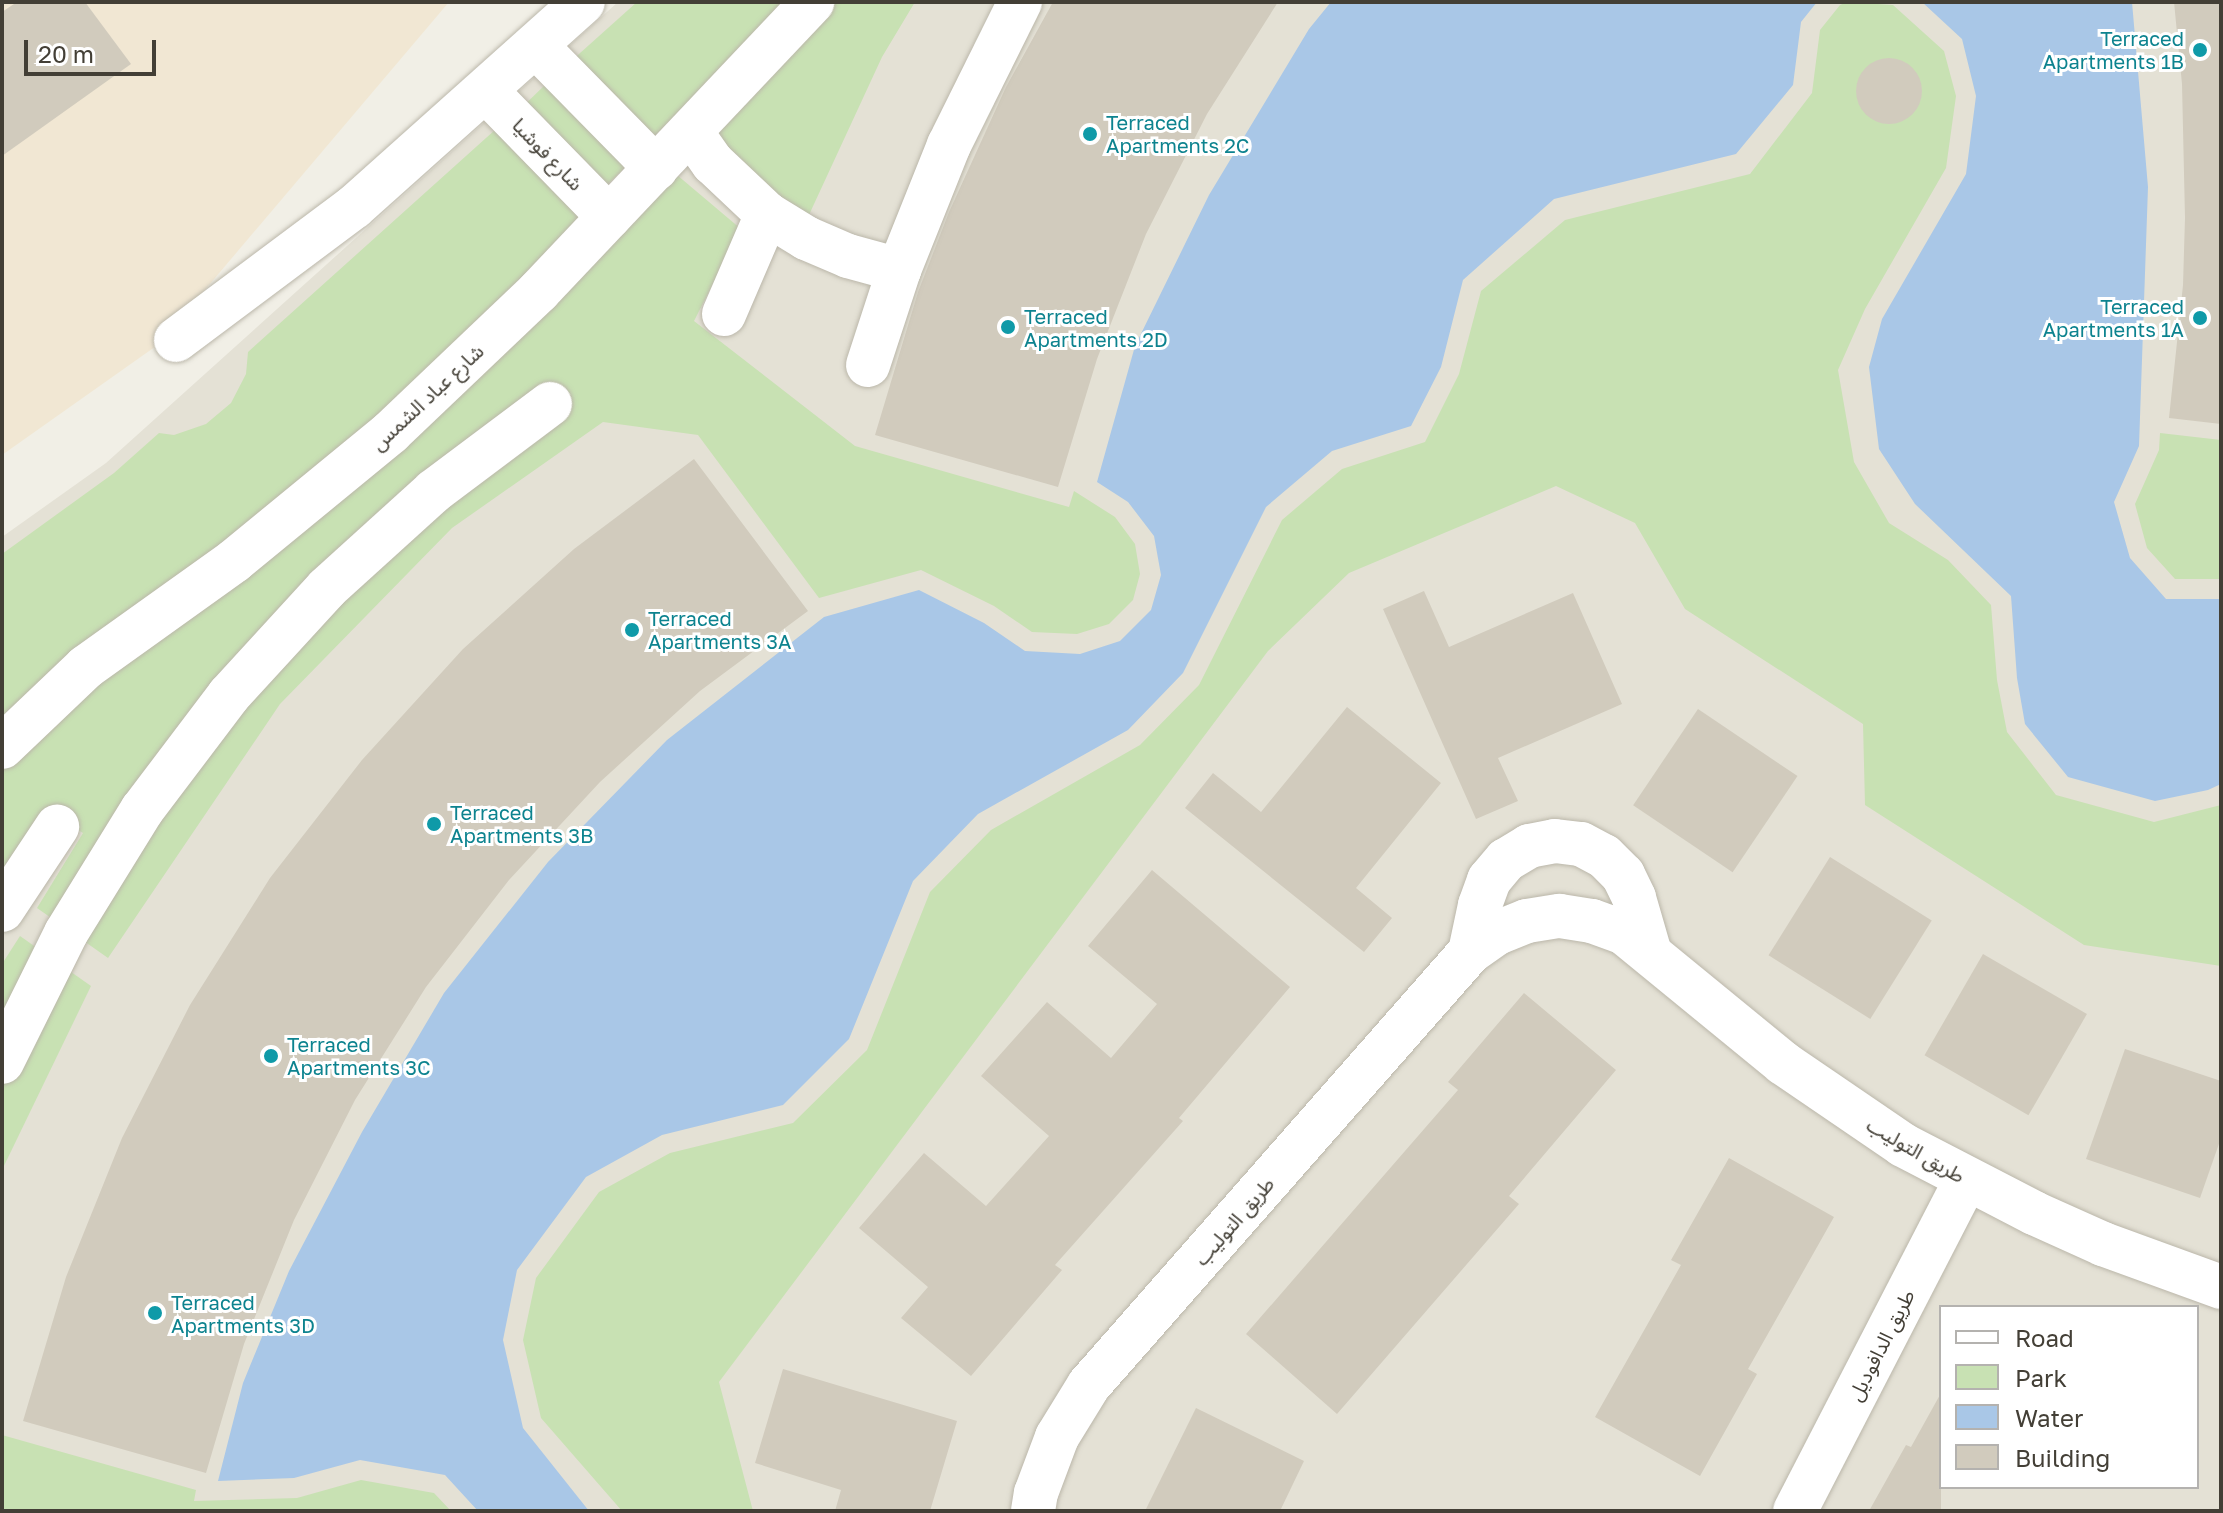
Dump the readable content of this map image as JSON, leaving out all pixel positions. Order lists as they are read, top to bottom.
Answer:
{
  "streets": {
    "street": [
      "شارع فوشيا",
      "شارع عباد الشمس",
      "طريق التوليب",
      "طريق الدافوديل"
    ]
  },
  "crossings": [
    ["شارع فوشيا", "شارع عباد الشمس"],
    ["طريق التوليب", "طريق الدافوديل"]
  ],
  "places": [
    "Terraced Apartments 1B",
    "Terraced Apartments 2C",
    "Terraced Apartments 1A",
    "Terraced Apartments 2D",
    "Terraced Apartments 3A",
    "Terraced Apartments 3B",
    "Terraced Apartments 3C",
    "Terraced Apartments 3D"
  ],
  "legend": [
    "Road",
    "Park",
    "Water",
    "Building"
  ],
  "scale_bar": "20 m"
}
